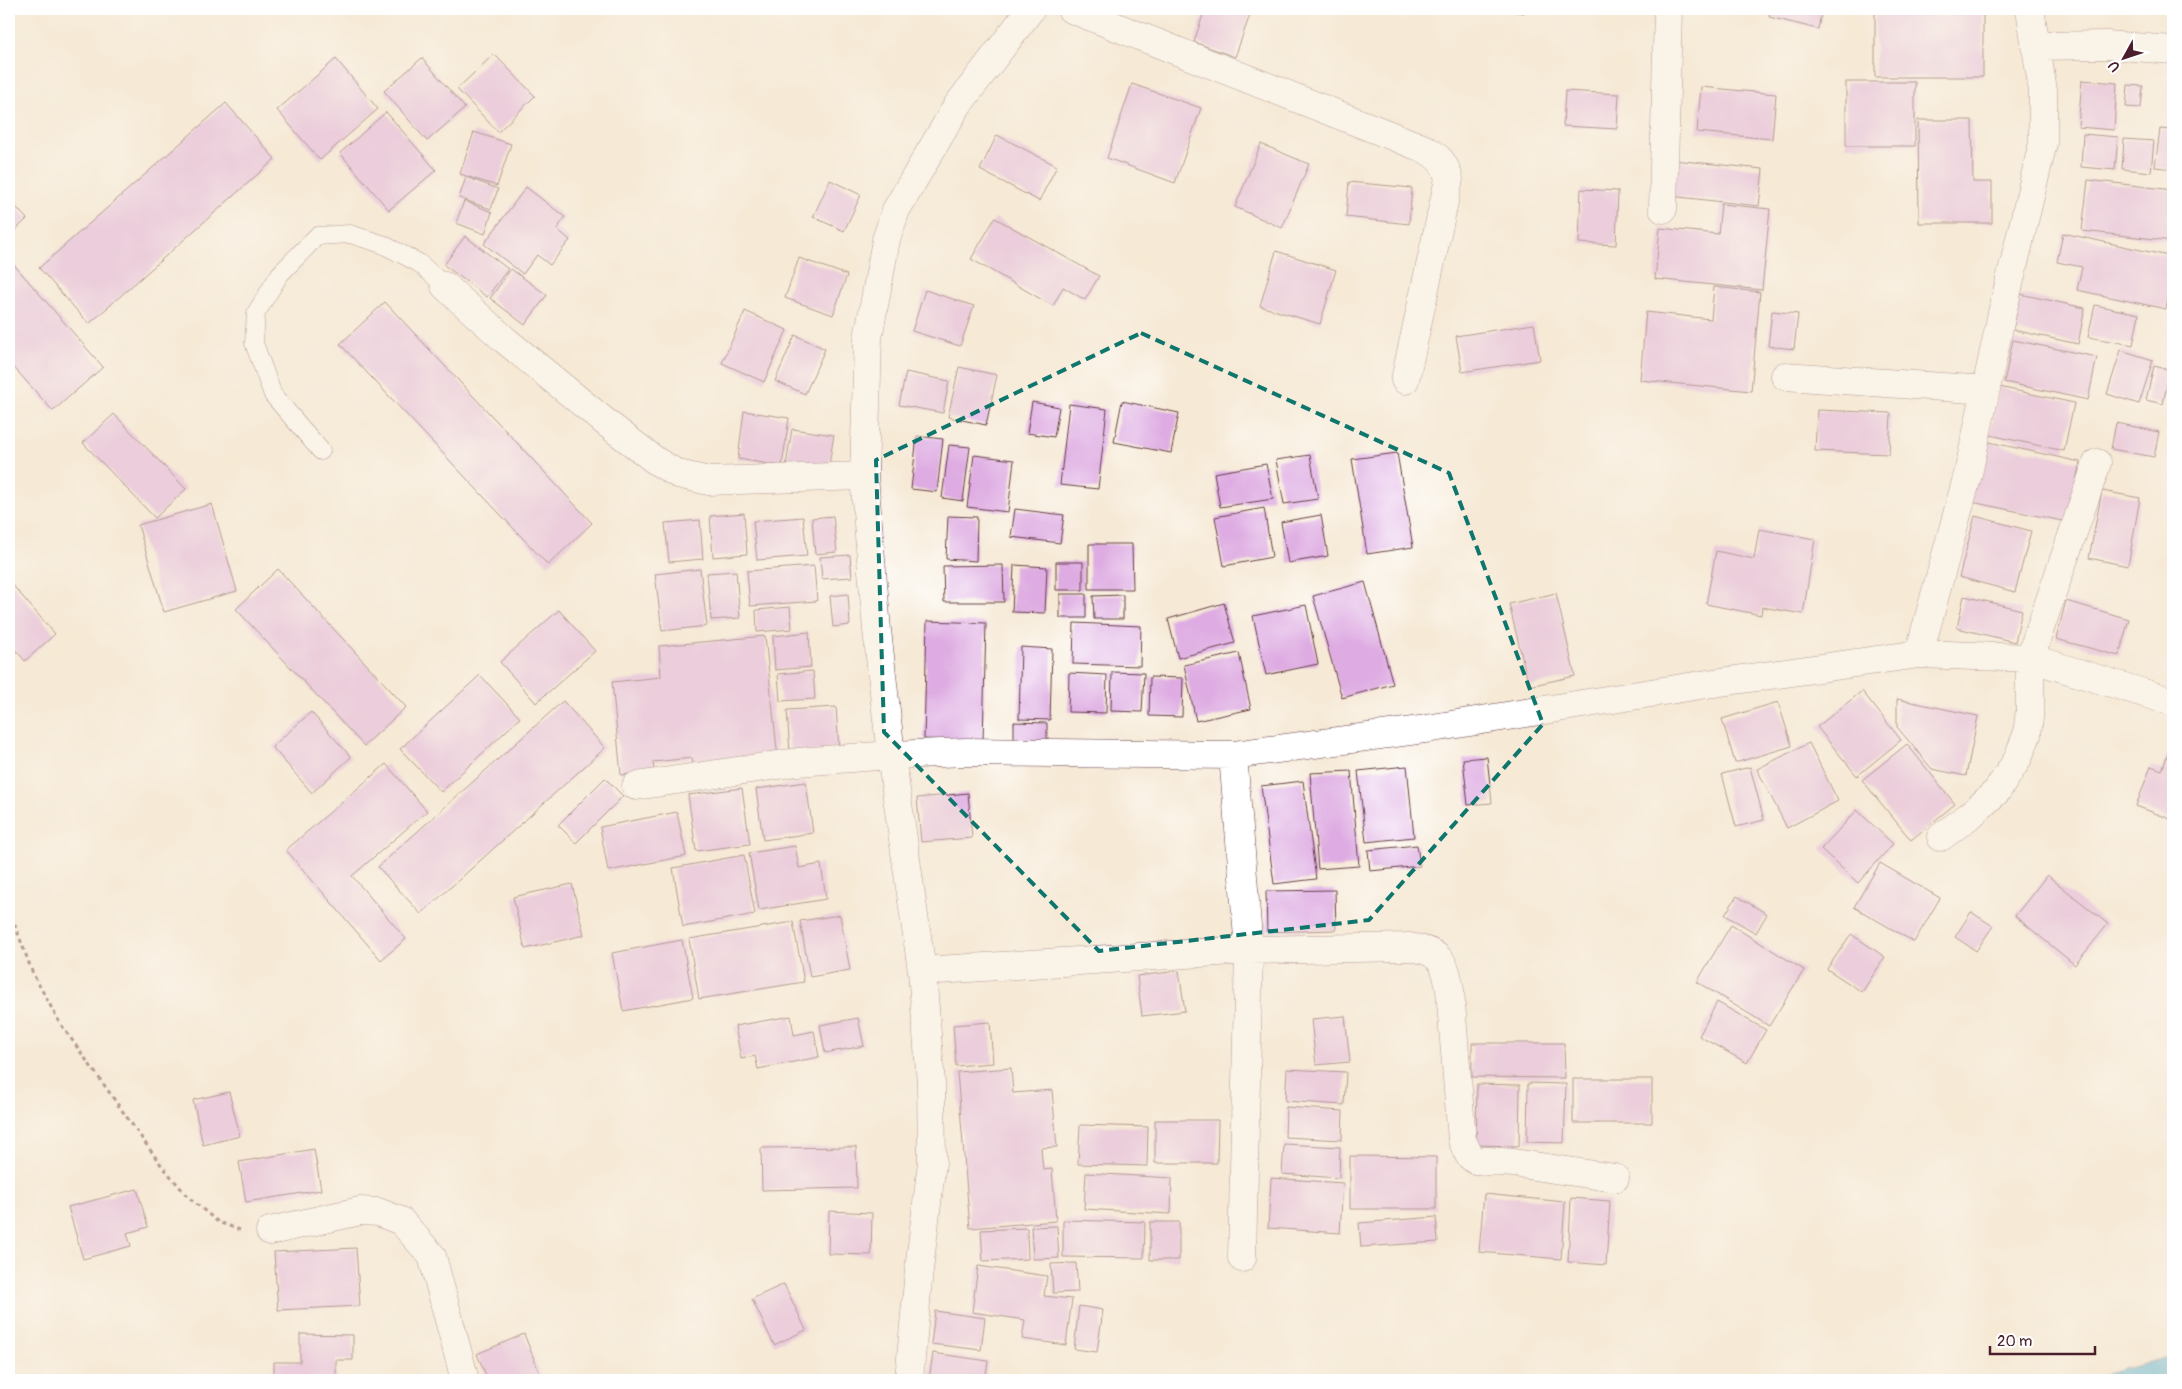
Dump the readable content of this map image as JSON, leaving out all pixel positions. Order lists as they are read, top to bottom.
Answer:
{
  "scale_bar": "20 m",
  "north": "bottom left"
}
